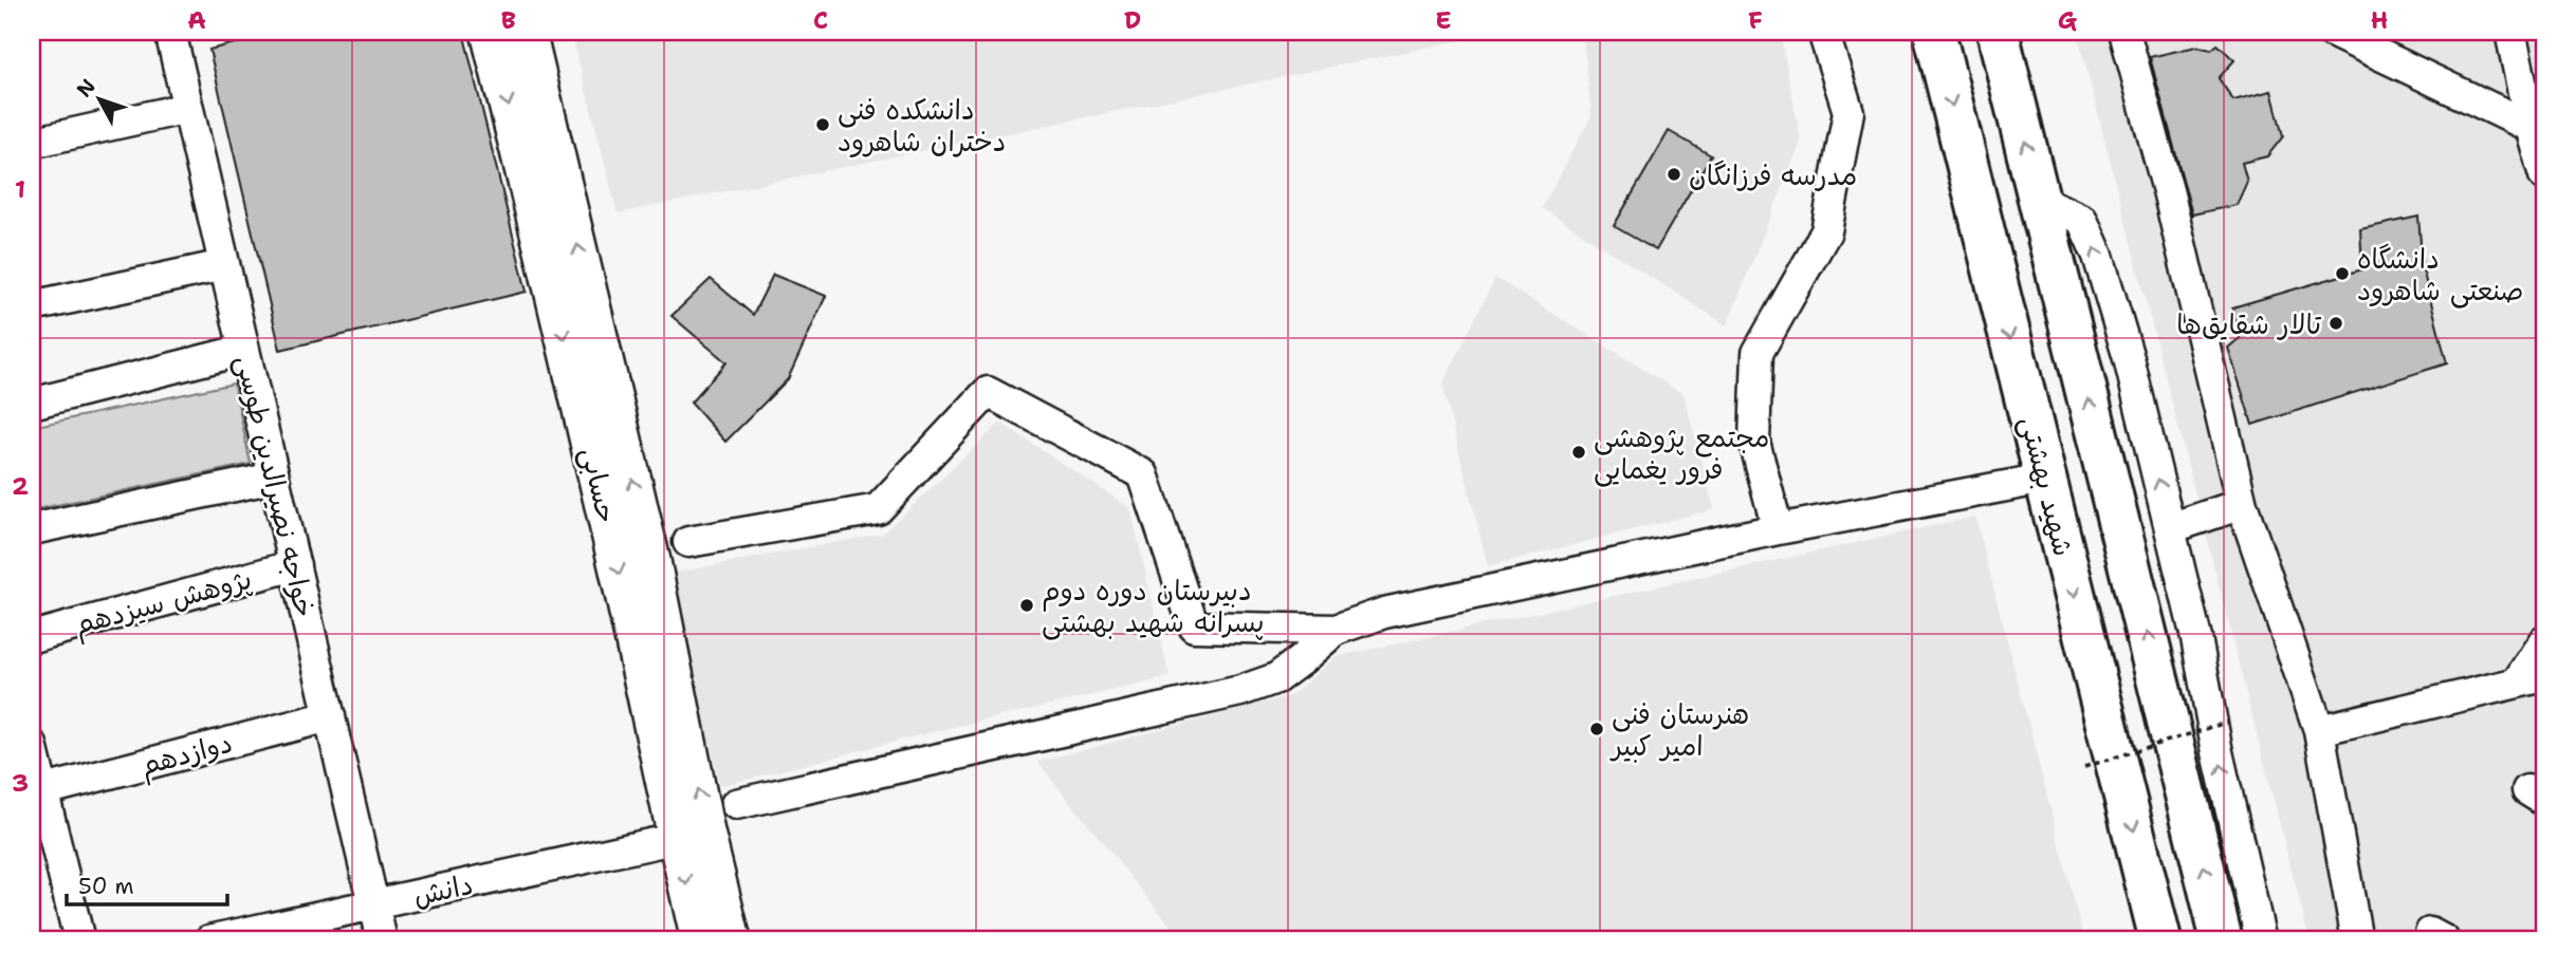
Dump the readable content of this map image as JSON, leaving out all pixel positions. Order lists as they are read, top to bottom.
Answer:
{
  "streets": {
    "highway": ["شهید بهشتی"],
    "main road": ["حسابی"],
    "street": [
      "خواجه نصیرالدین طوسی",
      "پژوهش سیزدهم",
      "دوازدهم",
      "دانش"
    ]
  },
  "crossings": [
    ["حسابی", "دانش"],
    ["خواجه نصیرالدین طوسی", "پژوهش سیزدهم"],
    ["خواجه نصیرالدین طوسی", "دوازدهم"],
    ["خواجه نصیرالدین طوسی", "دانش"]
  ],
  "places": [
    "دانشکده فنی دختران شاهرود",
    "مدرسه فرزانگان",
    "دانشگاه صنعتی شاهرود",
    "تالار شقایق‌‌ها",
    "مجتمع پژوهشی فرور یغمایی",
    "دبیرستان دوره دوم پسرانه شهید بهشتی",
    "هنرستان فنی امیر کبیر"
  ],
  "scale_bar": "50 m",
  "north": "top left",
  "grid": {
    "columns": [
      "A",
      "B",
      "C",
      "D",
      "E",
      "F",
      "G",
      "H"
    ],
    "rows": ["1", "2", "3"]
  }
}
